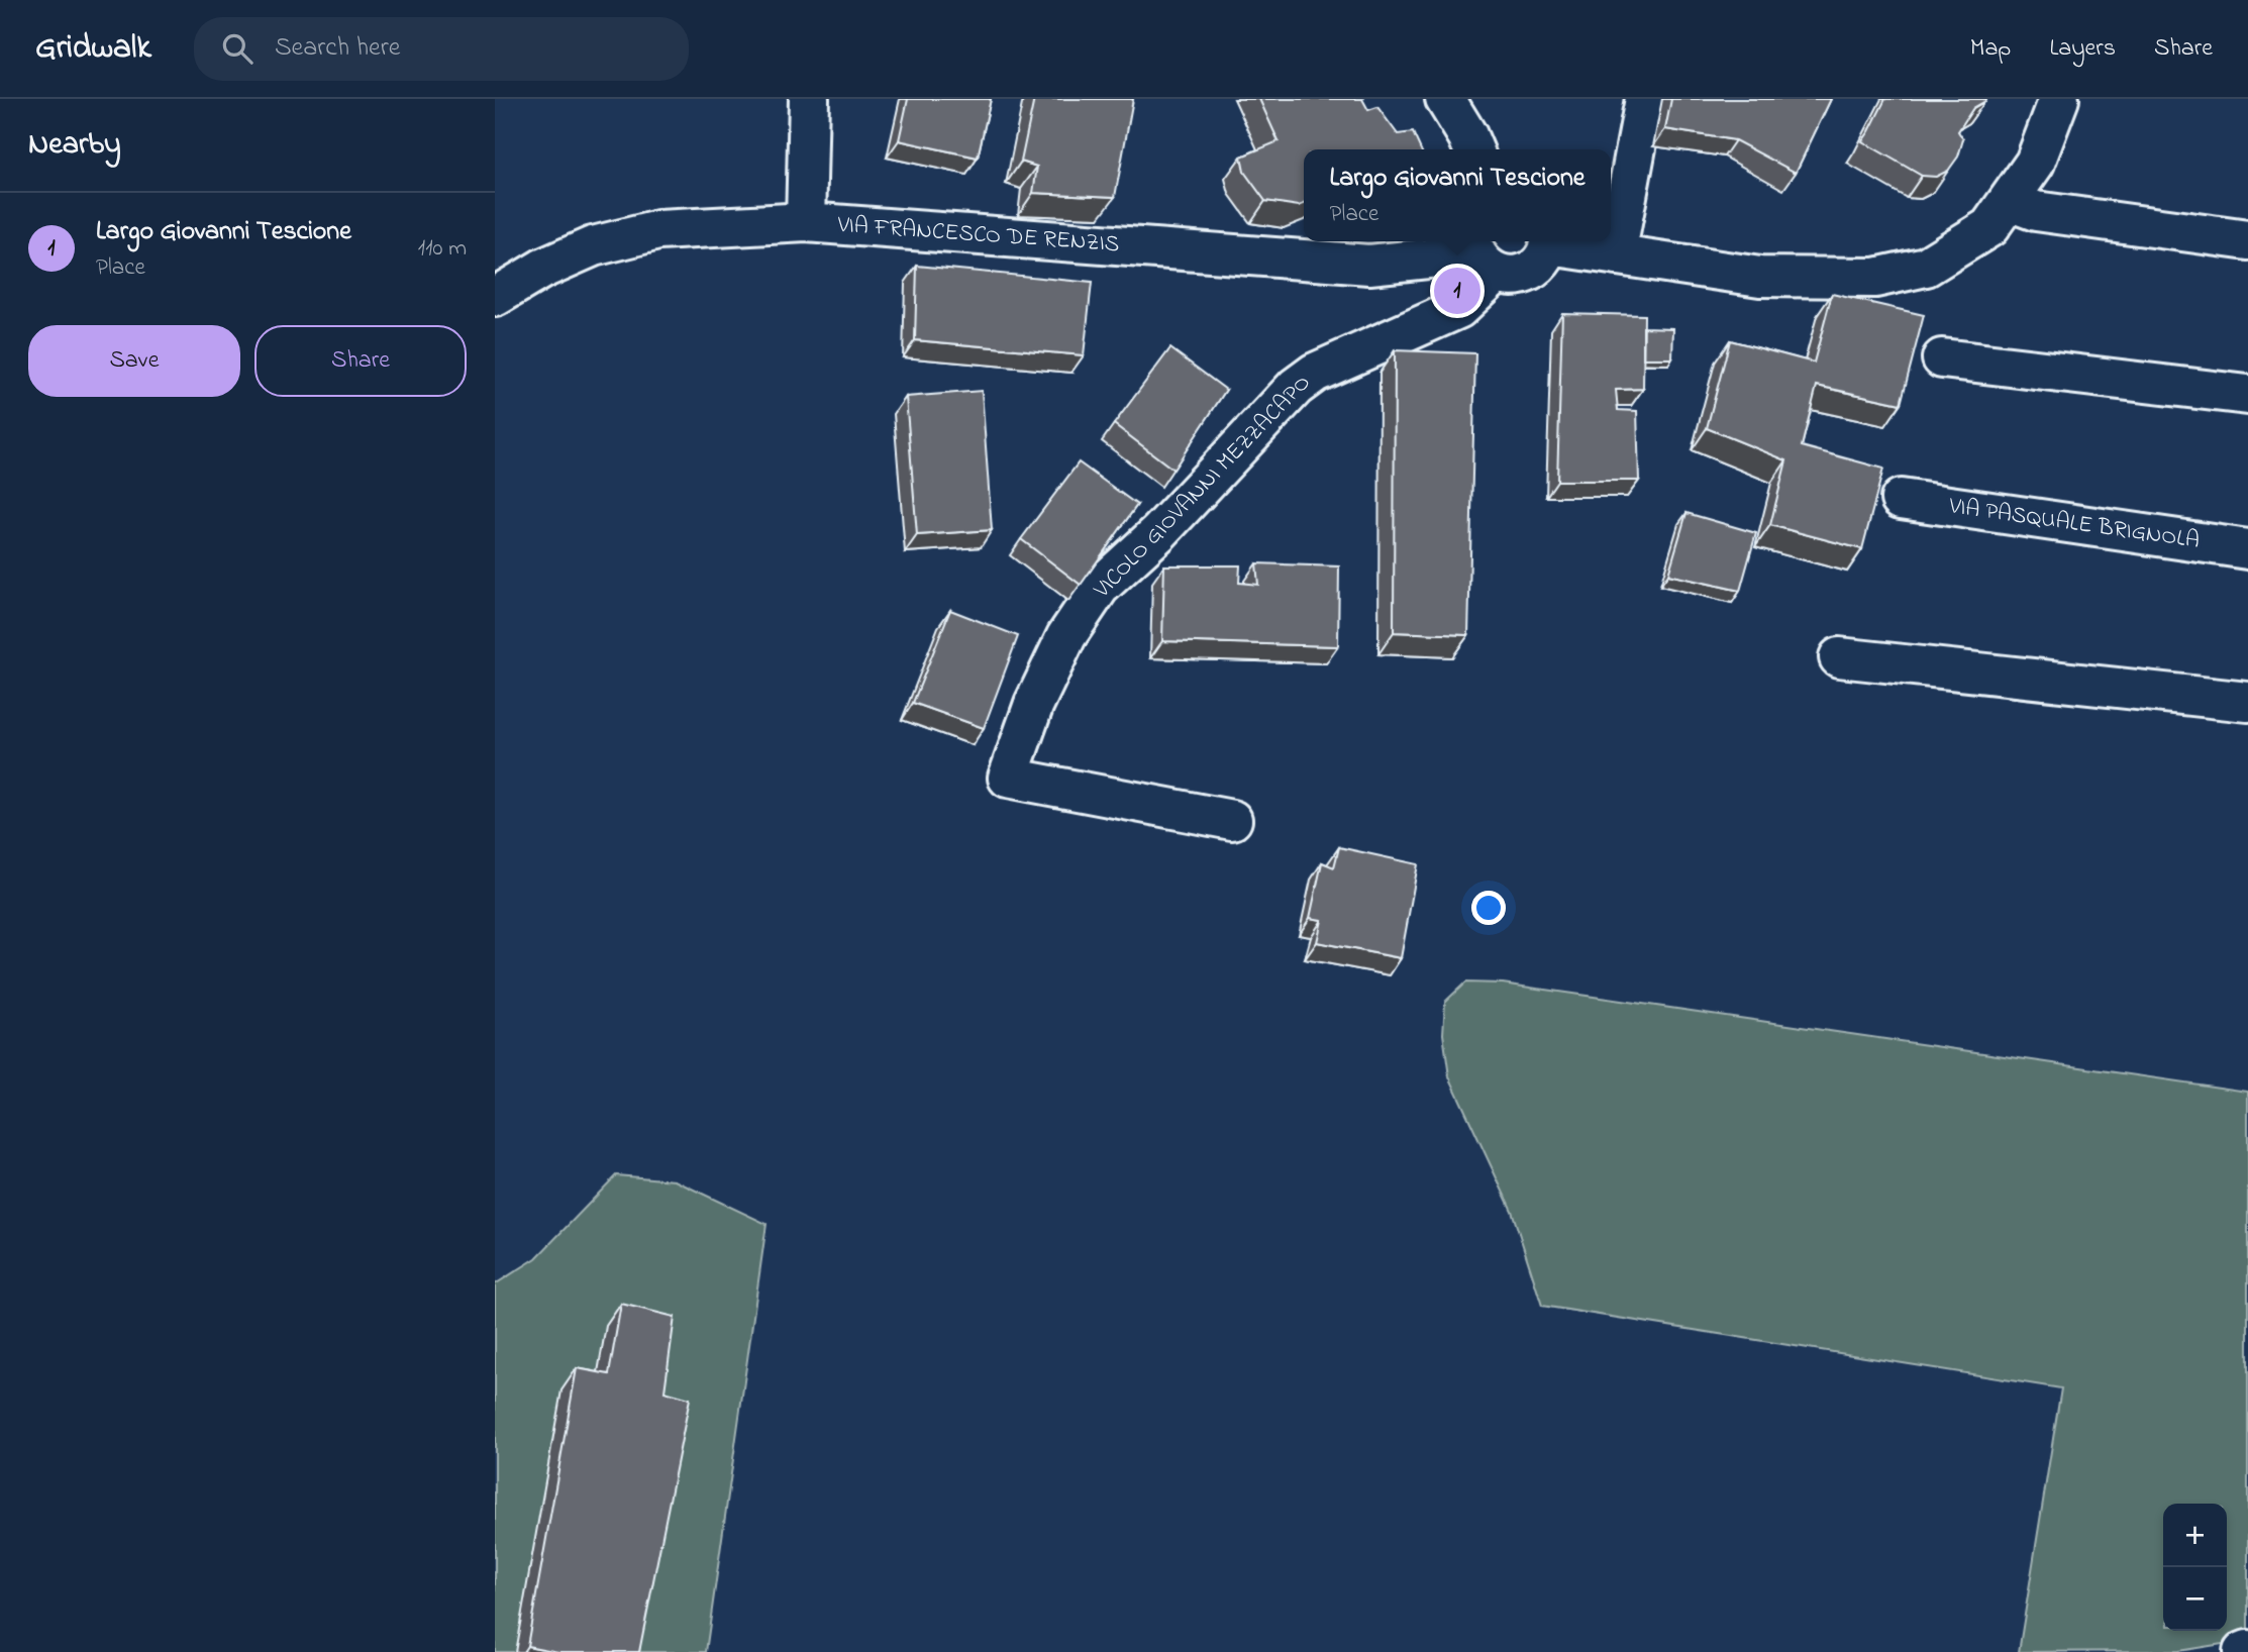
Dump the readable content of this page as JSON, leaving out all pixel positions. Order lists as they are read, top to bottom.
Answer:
{
  "streets": {
    "street": ["VIA FRANCESCO DE RENZIS", "VICOLO GIOVANNI MEZZACAPO", "VIA PASQUALE BRIGNOLA"]
  },
  "crossings": [
    ["VIA FRANCESCO DE RENZIS", "VICOLO GIOVANNI MEZZACAPO"]
  ],
  "page": {
    "header": "Gridwalk",
    "search": "Search here",
    "nav": ["Map", "Layers", "Share"],
    "heading": "Nearby",
    "popup": ["Largo Giovanni Tescione", "Place"],
    "list": [
      {
        "mark": "1",
        "name": "Largo Giovanni Tescione",
        "note": "Place",
        "value": "110 m"
      }
    ],
    "pins": "1",
    "buttons": ["Save", "Share"],
    "map_buttons": ["+", "−"]
  }
}
